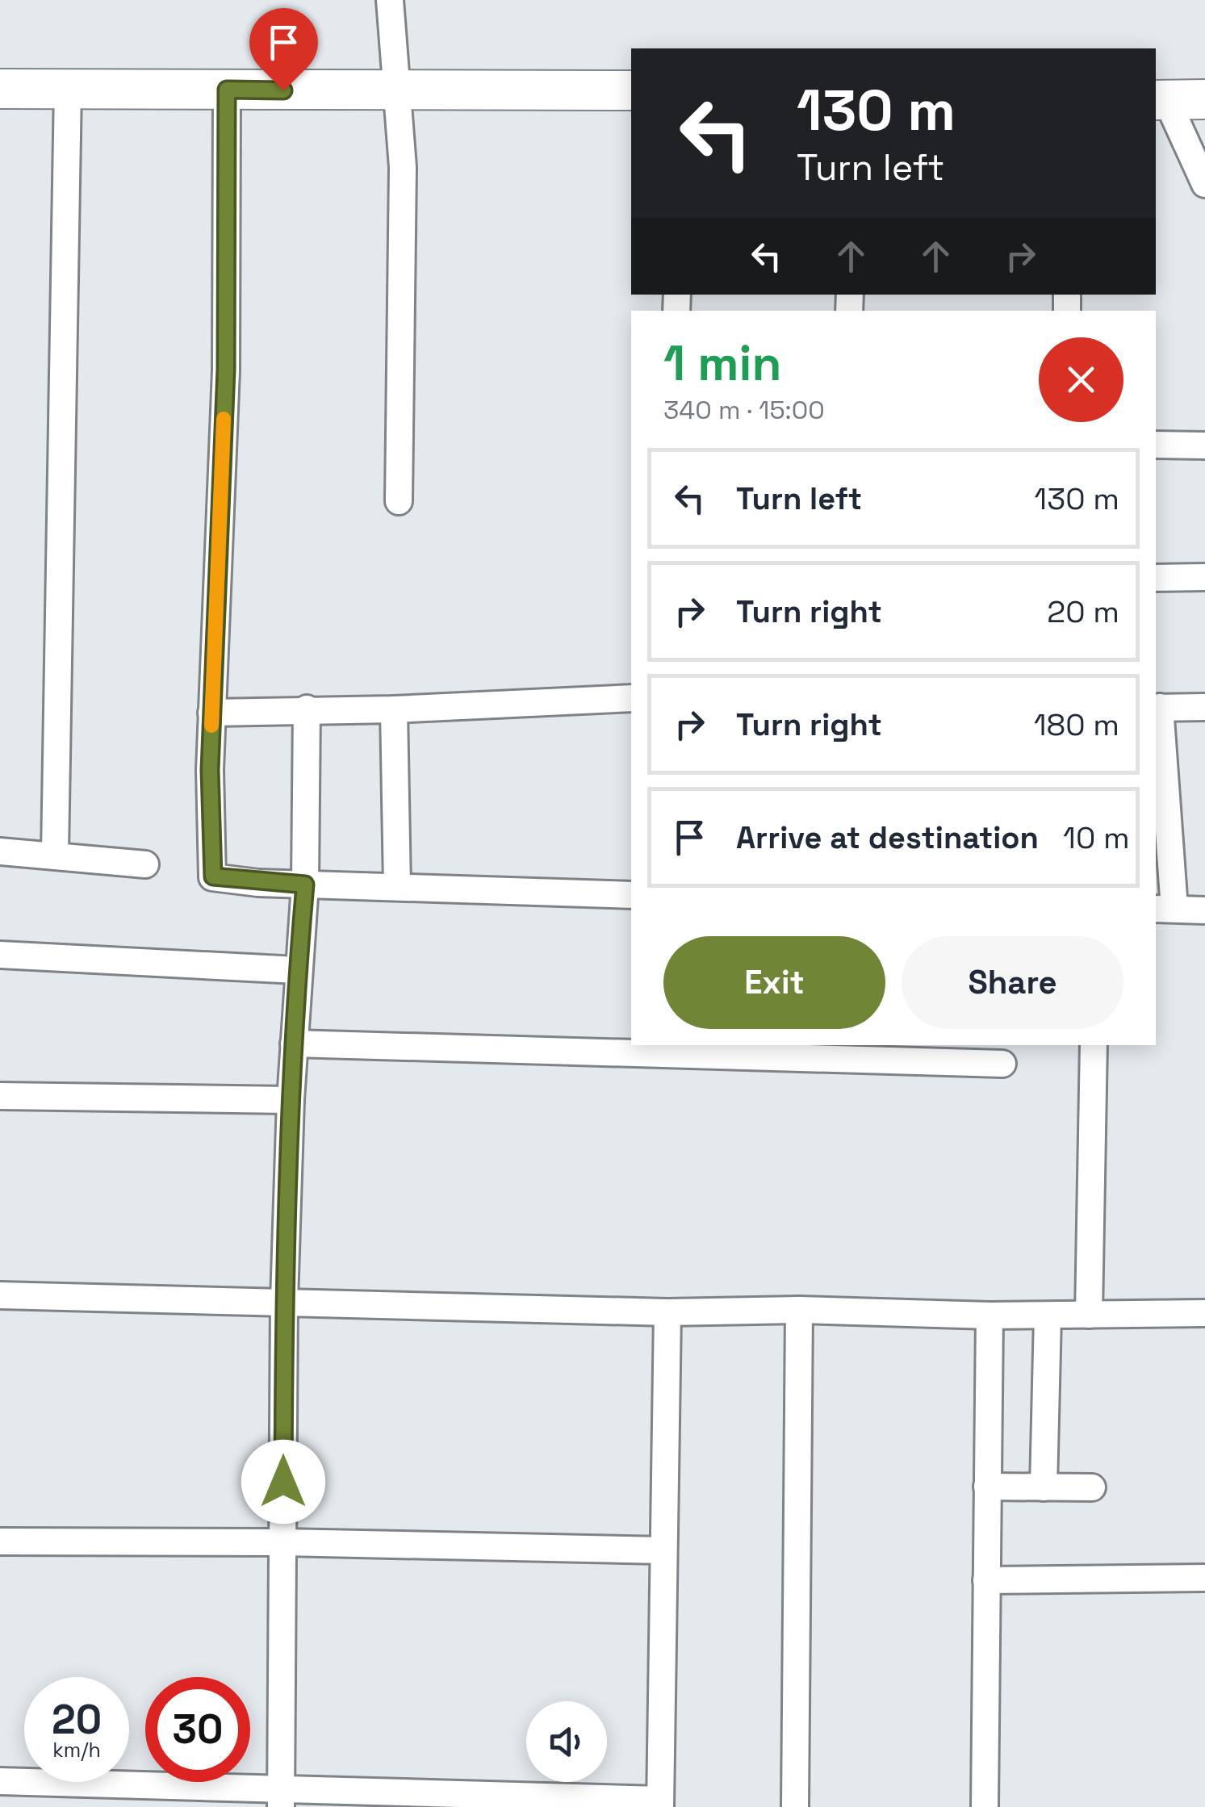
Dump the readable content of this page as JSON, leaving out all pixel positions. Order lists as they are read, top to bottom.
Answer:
{
  "page": {
    "turn": ["130 m", "Turn left"],
    "heading": ["1 min", "340 m · 15:00"],
    "list": [
      {
        "name": "Turn left",
        "value": "130 m"
      },
      {
        "name": "Turn right",
        "value": "20 m"
      },
      {
        "name": "Turn right",
        "value": "180 m"
      },
      {
        "name": "Arrive at destination",
        "value": "10 m"
      }
    ],
    "buttons": ["Exit", "Share"],
    "speed": "20 km/h",
    "limit": "30"
  }
}
